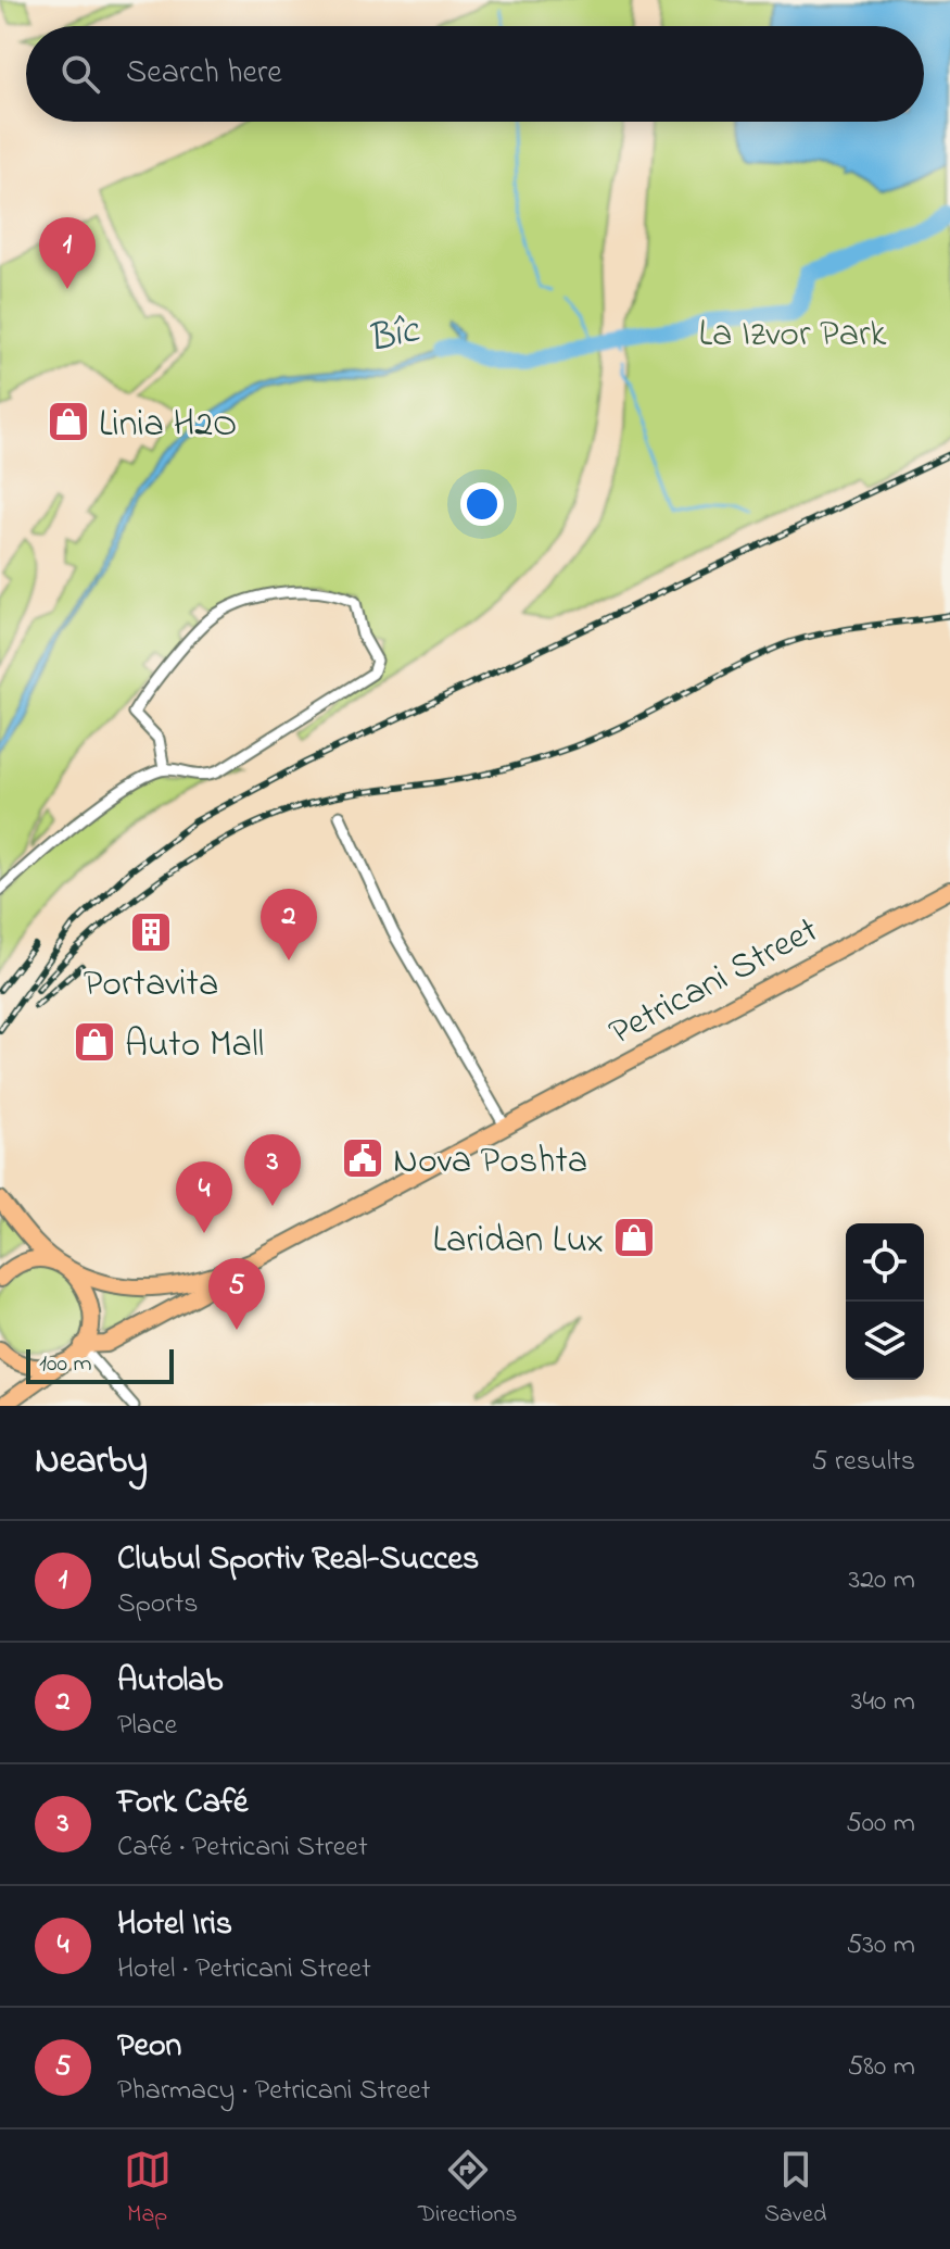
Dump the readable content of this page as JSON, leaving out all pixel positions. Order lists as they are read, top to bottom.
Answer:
{
  "streets": {
    "main road": ["Petricani Street"]
  },
  "water": ["Bîc"],
  "parks": ["La Izvor Park"],
  "places": {
    "shop": ["Linia H2O", "Auto Mall", "Laridan Lux"],
    "building": ["Portavita"],
    "public building": ["Nova Poshta"]
  },
  "scale_bar": "100 m",
  "page": {
    "search": "Search here",
    "pins": [
      "1",
      "2",
      "3",
      "4",
      "5"
    ],
    "scale": "100 m",
    "heading": ["Nearby", "5 results"],
    "list": [
      {
        "mark": "1",
        "name": "Clubul Sportiv Real-Succes",
        "note": "Sports",
        "value": "320 m"
      },
      {
        "mark": "2",
        "name": "Autolab",
        "note": "Place",
        "value": "340 m"
      },
      {
        "mark": "3",
        "name": "Fork Café",
        "note": "Café · Petricani Street",
        "value": "500 m"
      },
      {
        "mark": "4",
        "name": "Hotel Iris",
        "note": "Hotel · Petricani Street",
        "value": "530 m"
      },
      {
        "mark": "5",
        "name": "Peon",
        "note": "Pharmacy · Petricani Street",
        "value": "580 m"
      }
    ],
    "nav": ["Map", "Directions", "Saved"]
  }
}
